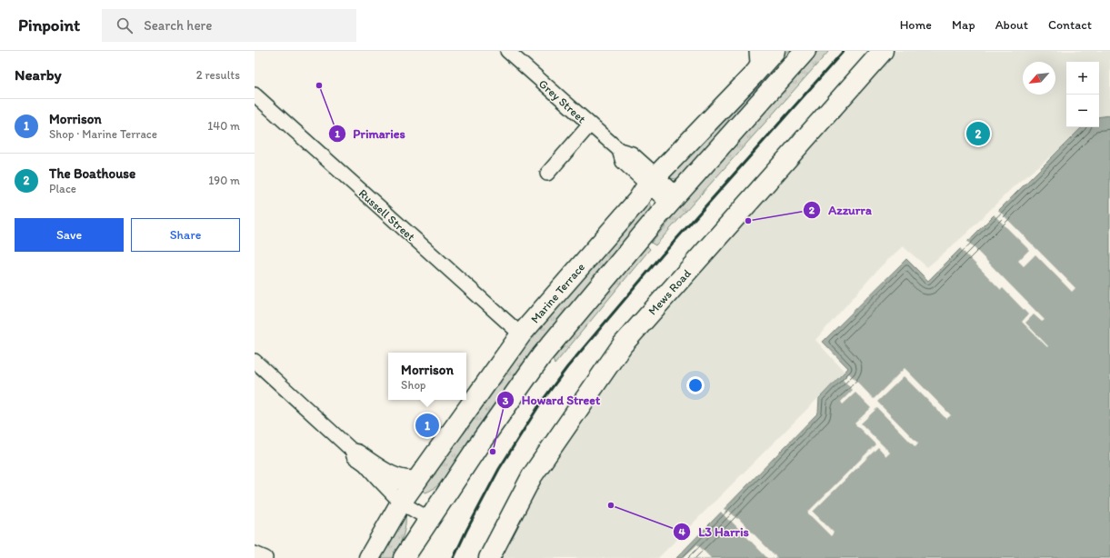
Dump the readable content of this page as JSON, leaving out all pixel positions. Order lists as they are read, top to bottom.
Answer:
{
  "streets": {
    "street": [
      "Grey Street",
      "Russell Street",
      "Mews Road",
      "Marine Terrace"
    ]
  },
  "crossings": [
    ["Grey Street", "Marine Terrace"],
    ["Russell Street", "Marine Terrace"]
  ],
  "places": [
    "Primaries",
    "Azzurra",
    "Howard Street",
    "L3 Harris"
  ],
  "north": "bottom left",
  "page": {
    "header": "Pinpoint",
    "search": "Search here",
    "nav": [
      "Home",
      "Map",
      "About",
      "Contact"
    ],
    "heading": ["Nearby", "2 results"],
    "map_buttons": ["+", "−"],
    "list": [
      {
        "mark": "1",
        "name": "Morrison",
        "note": "Shop · Marine Terrace",
        "value": "140 m"
      },
      {
        "mark": "2",
        "name": "The Boathouse",
        "note": "Place",
        "value": "190 m"
      }
    ],
    "pins": ["2", "1"],
    "buttons": ["Save", "Share"],
    "popup": ["Morrison", "Shop"]
  }
}
